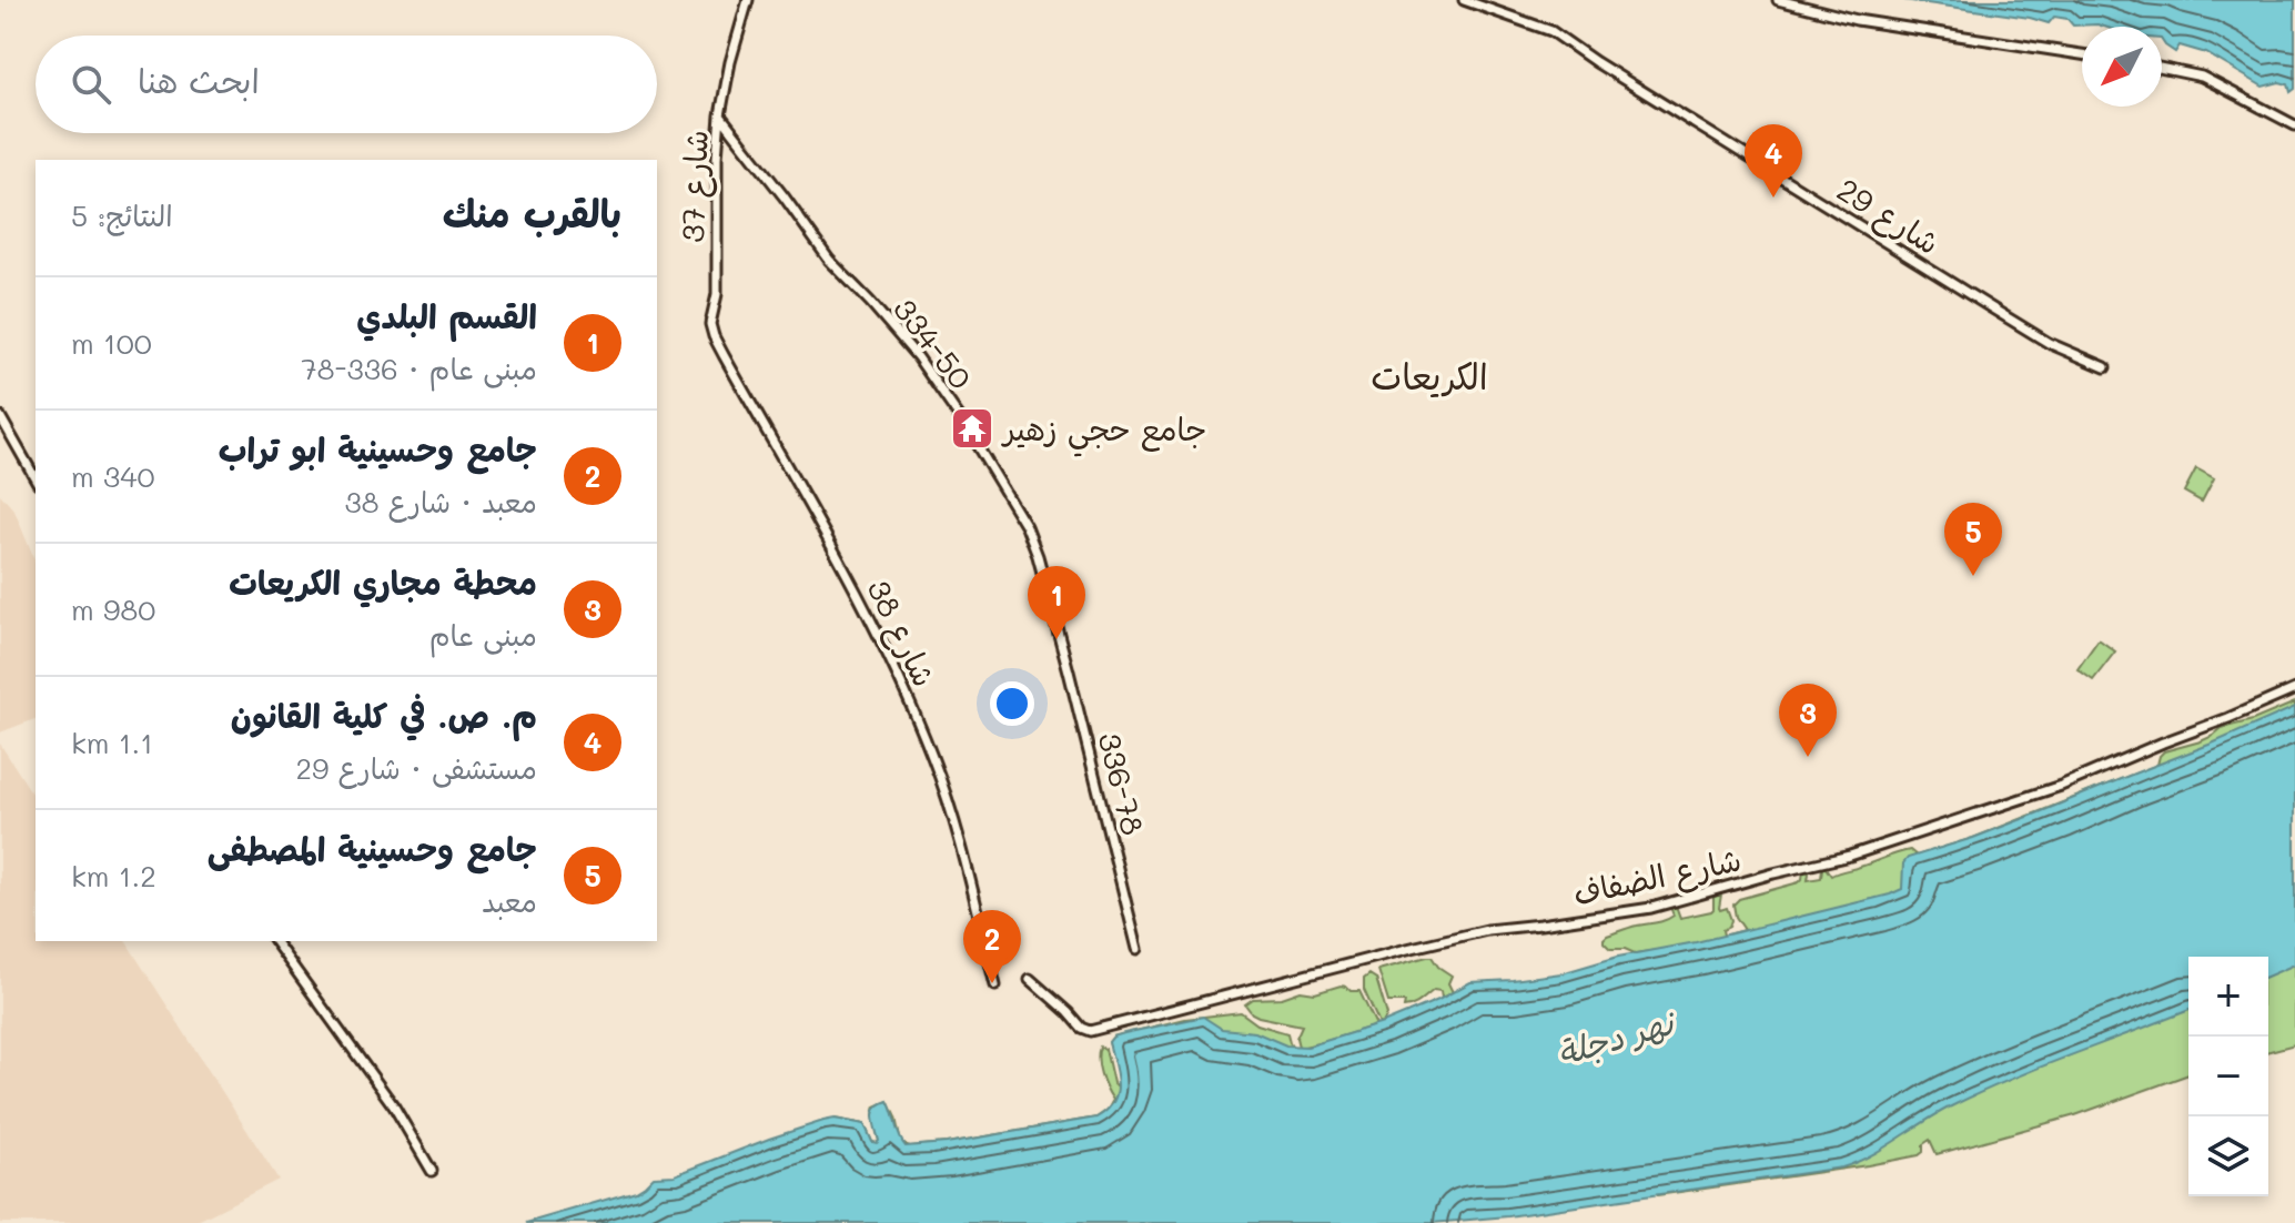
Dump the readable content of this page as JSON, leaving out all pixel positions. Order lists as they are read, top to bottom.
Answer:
{
  "streets": {
    "street": [
      "شارع 37",
      "شارع 29",
      "334-50",
      "شارع 38",
      "336-78",
      "شارع الضفاف"
    ]
  },
  "crossings": [
    ["شارع 37", "334-50"],
    ["شارع 37", "شارع 38"],
    ["334-50", "336-78"]
  ],
  "districts": ["الكريعات"],
  "water": ["نهر دجلة"],
  "places": {
    "temple": ["جامع حجي زهير"]
  },
  "north": "bottom left",
  "page": {
    "search": "ابحث هنا",
    "pins": [
      "4",
      "5",
      "1",
      "3",
      "2"
    ],
    "heading": ["بالقرب منك", "النتائج: 5"],
    "list": [
      {
        "mark": "1",
        "name": "القسم البلدي",
        "note": "مبنى عام · 336-78",
        "value": "100 m"
      },
      {
        "mark": "2",
        "name": "جامع وحسينية ابو تراب",
        "note": "معبد · شارع 38",
        "value": "340 m"
      },
      {
        "mark": "3",
        "name": "محطة مجاري الكريعات",
        "note": "مبنى عام",
        "value": "980 m"
      },
      {
        "mark": "4",
        "name": "م. ص. في كلية القانون",
        "note": "مستشفى · شارع 29",
        "value": "1.1 km"
      },
      {
        "mark": "5",
        "name": "جامع وحسينية المصطفى",
        "note": "معبد",
        "value": "1.2 km"
      }
    ],
    "map_buttons": ["+", "−"]
  }
}
